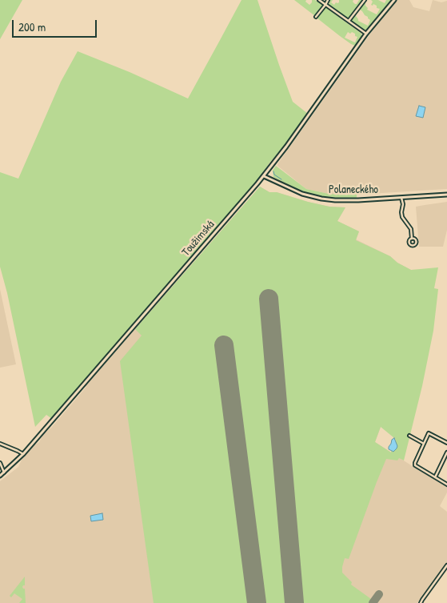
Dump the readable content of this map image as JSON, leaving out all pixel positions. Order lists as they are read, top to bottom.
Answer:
{
  "streets": {
    "street": ["Polaneckého", "Toužimská"]
  },
  "crossings": [
    ["Polaneckého", "Toužimská"]
  ],
  "scale_bar": "200 m"
}
